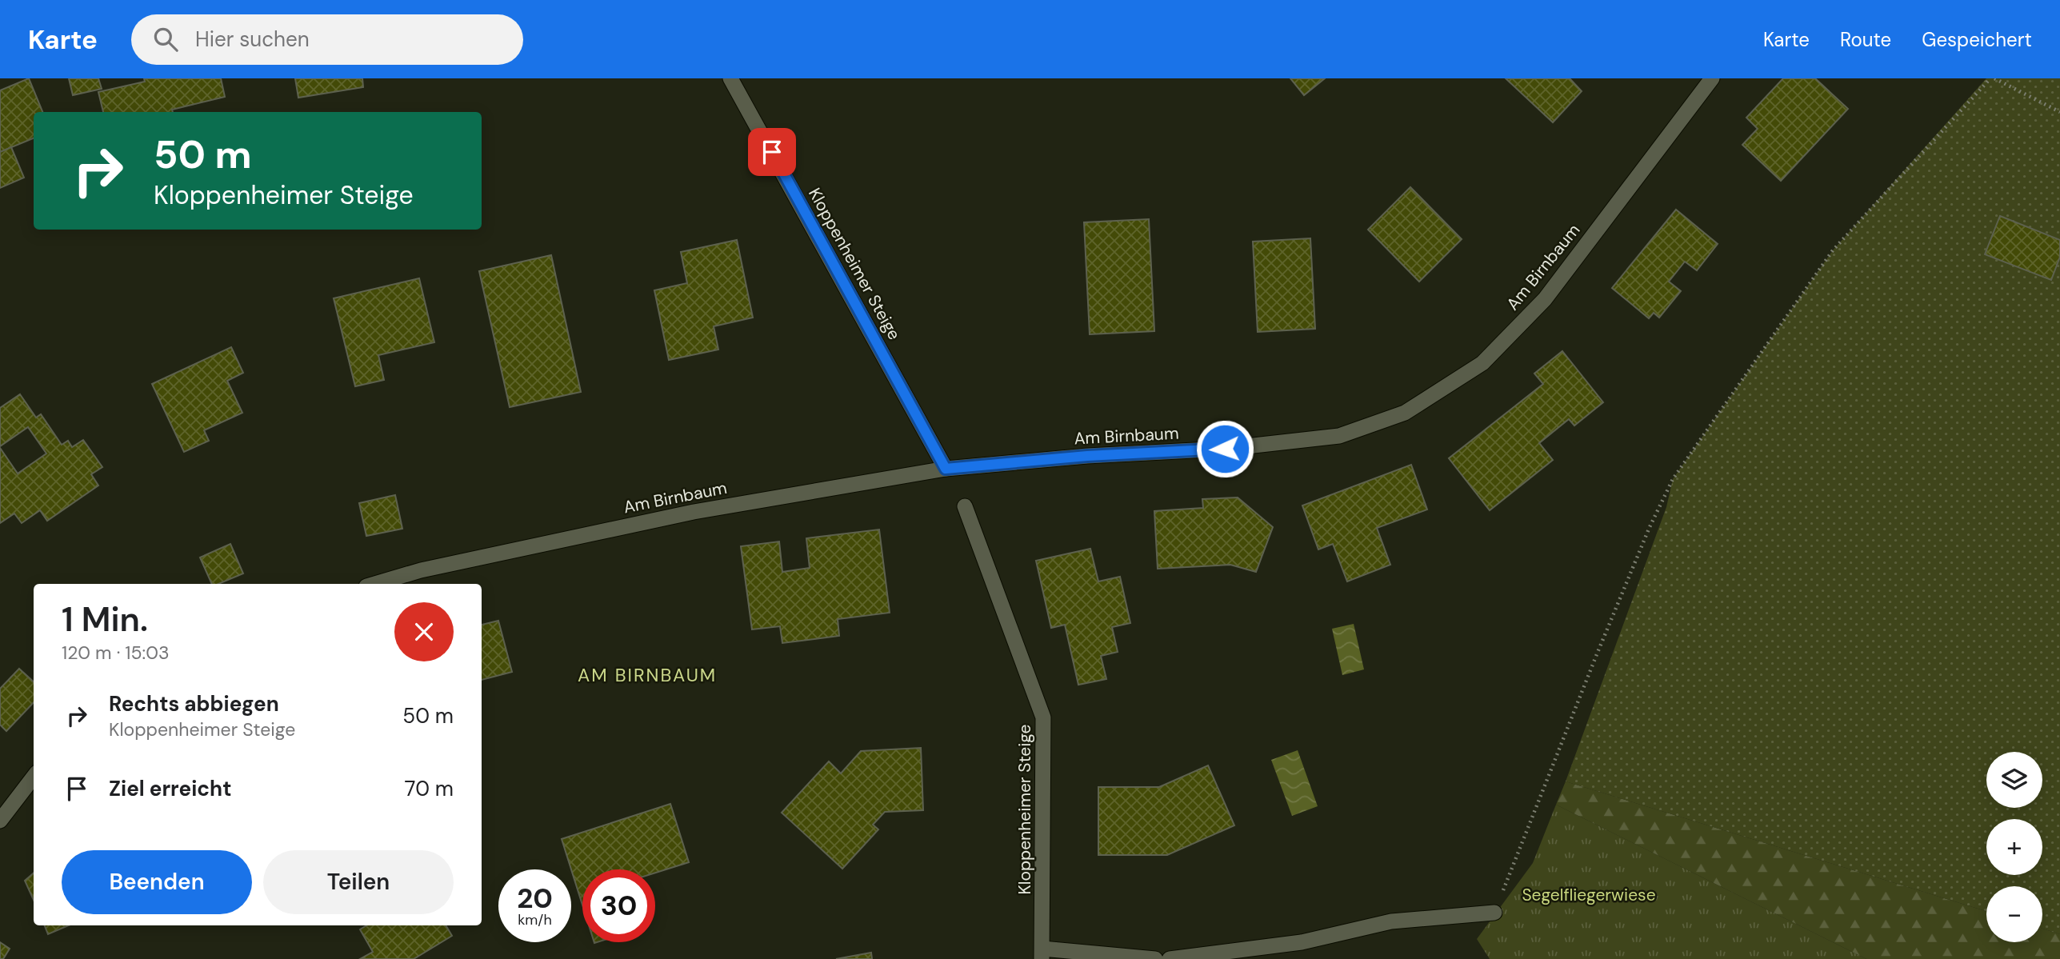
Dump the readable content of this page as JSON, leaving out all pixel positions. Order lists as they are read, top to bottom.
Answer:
{
  "streets": {
    "street": ["Kloppenheimer Steige", "Am Birnbaum"]
  },
  "crossings": [
    ["Kloppenheimer Steige", "Am Birnbaum"]
  ],
  "districts": ["AM BIRNBAUM"],
  "parks": ["Segelfliegerwiese"],
  "page": {
    "header": "Karte",
    "search": "Hier suchen",
    "nav": ["Karte", "Route", "Gespeichert"],
    "turn": ["50 m", "Kloppenheimer Steige"],
    "heading": ["1 Min.", "120 m · 15:03"],
    "list": [
      {
        "name": "Rechts abbiegen",
        "note": "Kloppenheimer Steige",
        "value": "50 m"
      },
      {
        "name": "Ziel erreicht",
        "value": "70 m"
      }
    ],
    "map_buttons": ["+", "−"],
    "buttons": ["Beenden", "Teilen"],
    "speed": "20 km/h",
    "limit": "30"
  }
}
